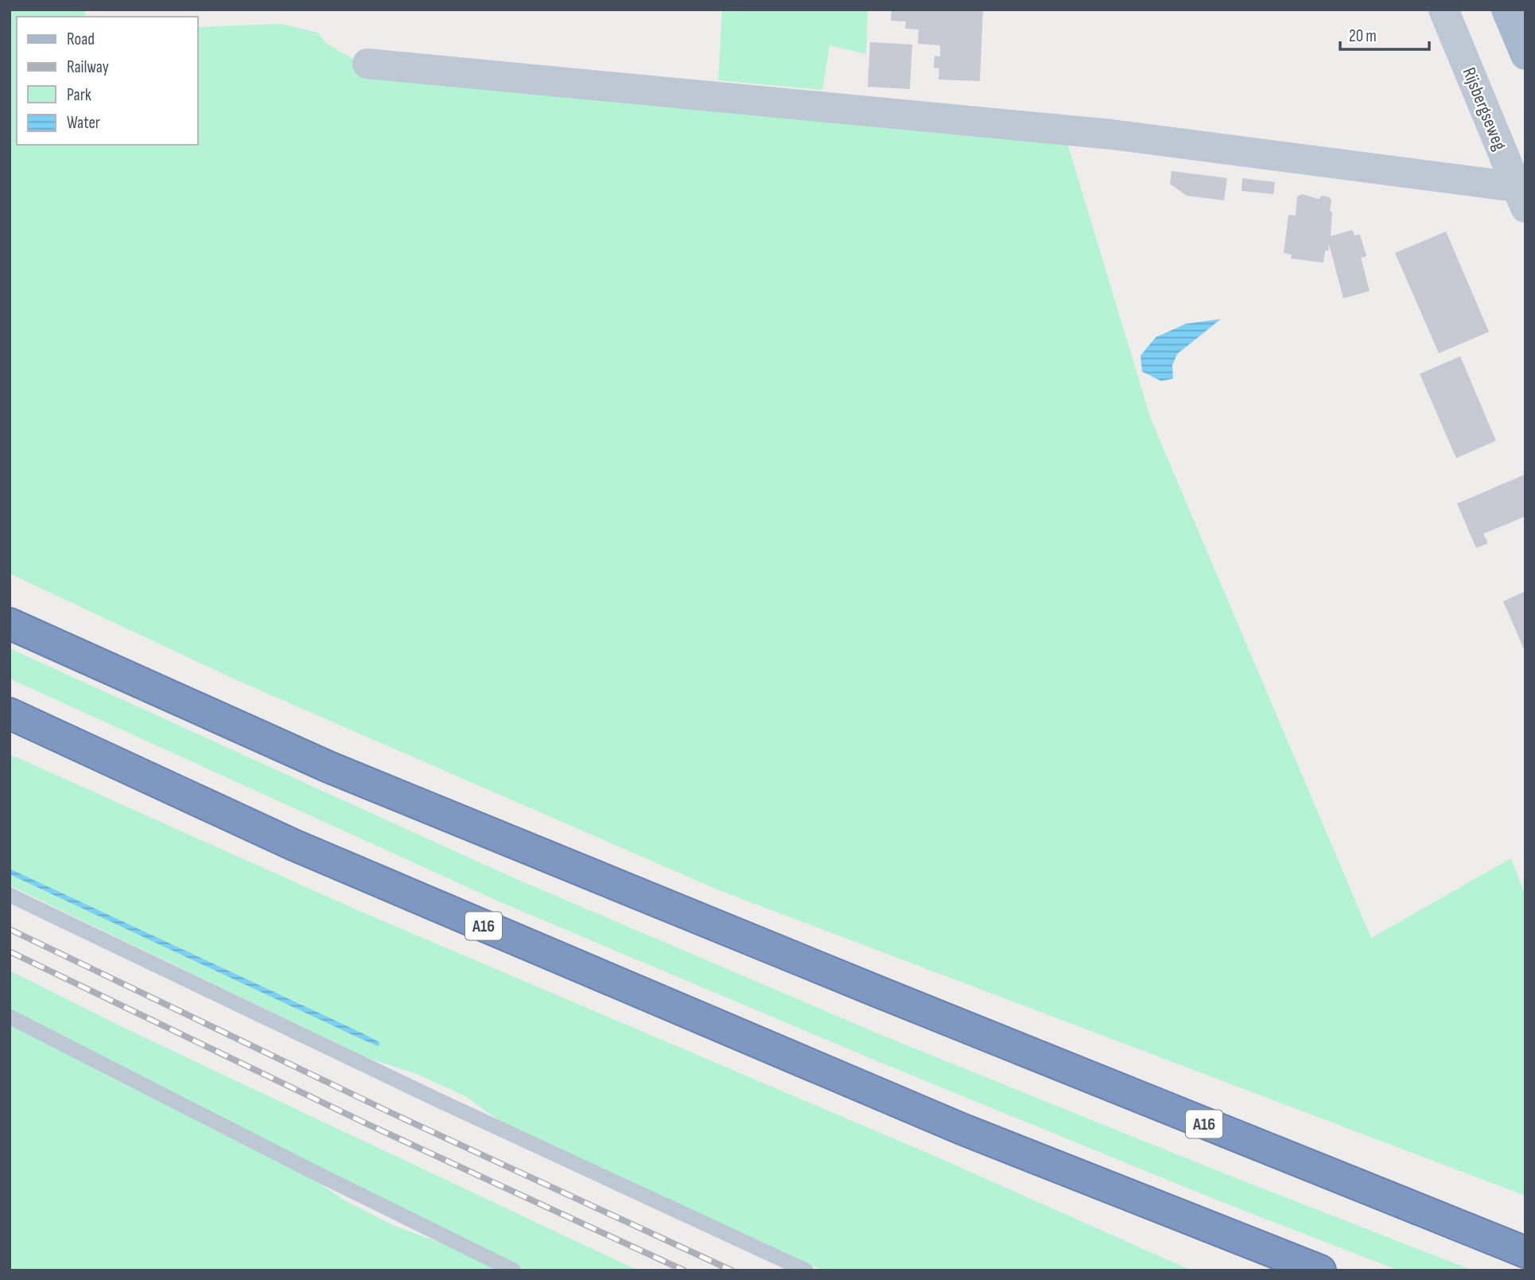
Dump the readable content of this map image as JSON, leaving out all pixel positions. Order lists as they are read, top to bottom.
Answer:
{
  "streets": {
    "highway": ["A16"],
    "street": ["Rijsbergseweg"]
  },
  "legend": [
    "Road",
    "Railway",
    "Park",
    "Water"
  ],
  "scale_bar": "20 m"
}
